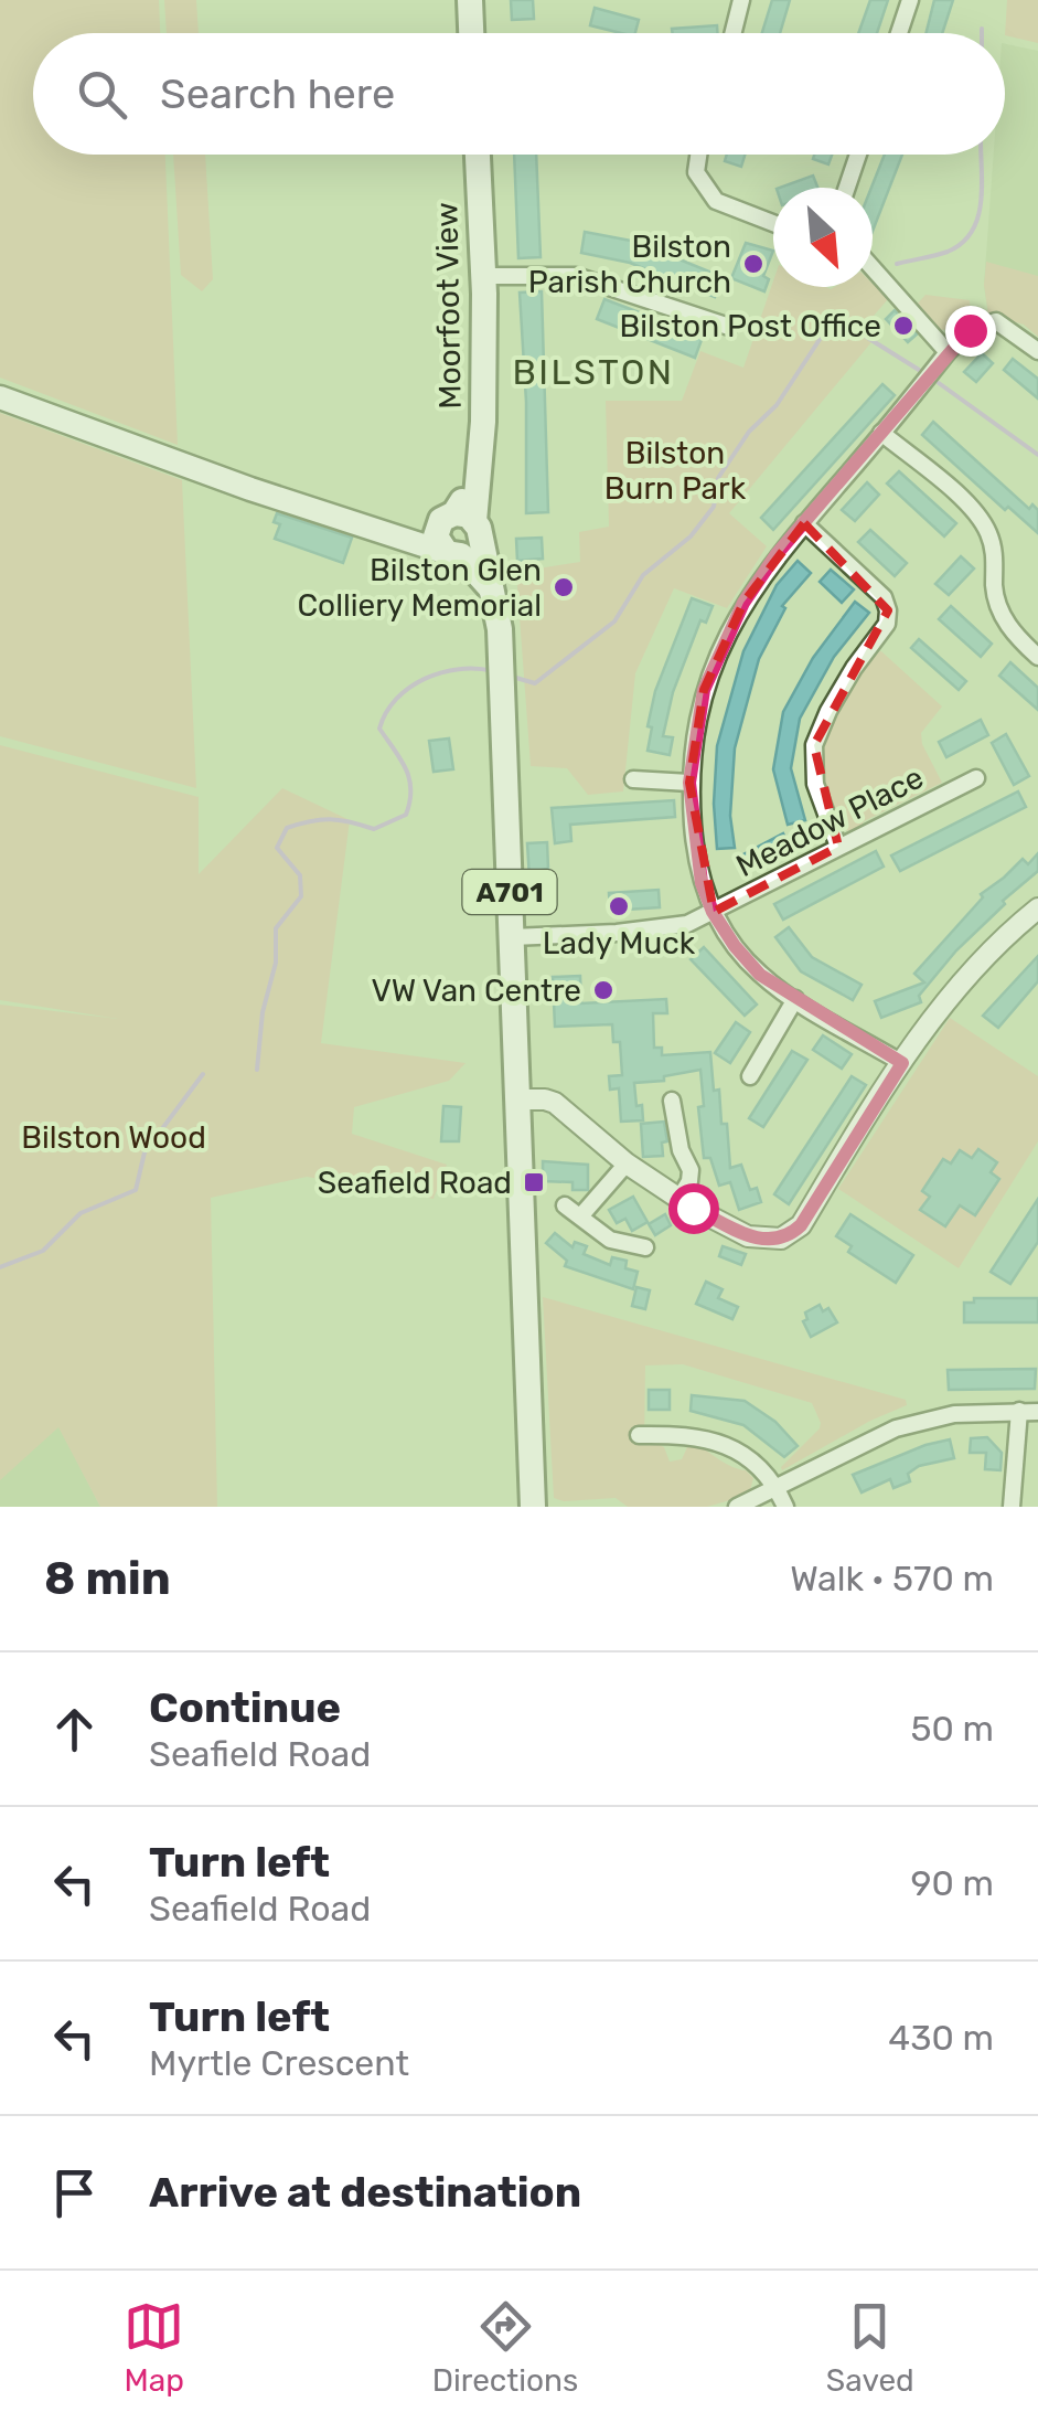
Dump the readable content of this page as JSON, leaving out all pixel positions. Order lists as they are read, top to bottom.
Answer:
{
  "streets": {
    "main road": ["Moorfoot View", "A701"],
    "street": ["Meadow Place"]
  },
  "crossings": [
    ["Moorfoot View", "A701"],
    ["Meadow Place", "A701"]
  ],
  "districts": ["BILSTON"],
  "parks": ["Bilston Burn Park", "Bilston Wood"],
  "places": {
    "other": [
      "Bilston Parish Church",
      "Bilston Post Office",
      "Bilston Glen Colliery Memorial",
      "Lady Muck",
      "VW Van Centre"
    ],
    "transit": ["Seafield Road"]
  },
  "north": "bottom right",
  "page": {
    "search": "Search here",
    "heading": ["8 min", "Walk · 570 m"],
    "list": [
      ["Continue", "Seafield Road", "50 m"],
      ["Turn left", "Seafield Road", "90 m"],
      ["Turn left", "Myrtle Crescent", "430 m"],
      "Arrive at destination"
    ],
    "nav": ["Map", "Directions", "Saved"]
  }
}
